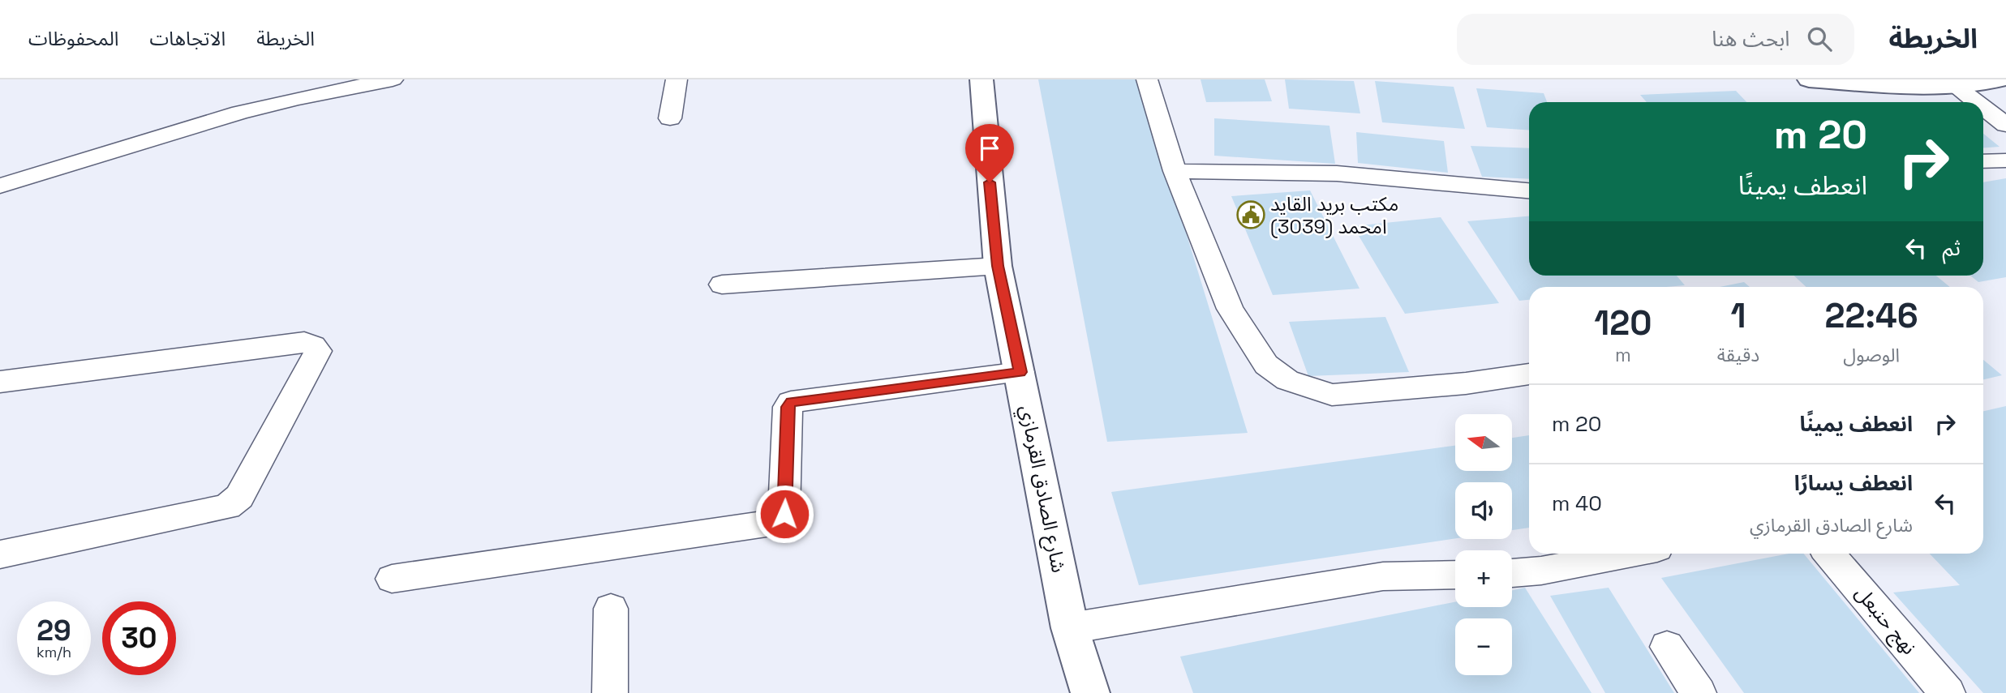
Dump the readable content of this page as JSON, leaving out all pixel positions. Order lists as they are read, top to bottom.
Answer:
{
  "streets": {
    "main road": ["شارع الصادق القرمازي"],
    "street": ["نهج حنبعل"]
  },
  "places": {
    "public building": ["مكتب بريد القايد امحمد (3039)"]
  },
  "north": "left",
  "page": {
    "header": "الخريطة",
    "search": "ابحث هنا",
    "nav": ["الخريطة", "الاتجاهات", "المحفوظات"],
    "turn": ["20 m", "انعطف يمينًا"],
    "then": "ثم",
    "eta": [
      "22:46",
      "الوصول",
      "1",
      "دقيقة",
      "120",
      "m"
    ],
    "list": [
      {
        "name": "انعطف يمينًا",
        "value": "20 m"
      },
      {
        "name": "انعطف يسارًا",
        "note": "شارع الصادق القرمازي",
        "value": "40 m"
      }
    ],
    "map_buttons": ["+", "−"],
    "speed": "29 km/h",
    "limit": "30"
  }
}
